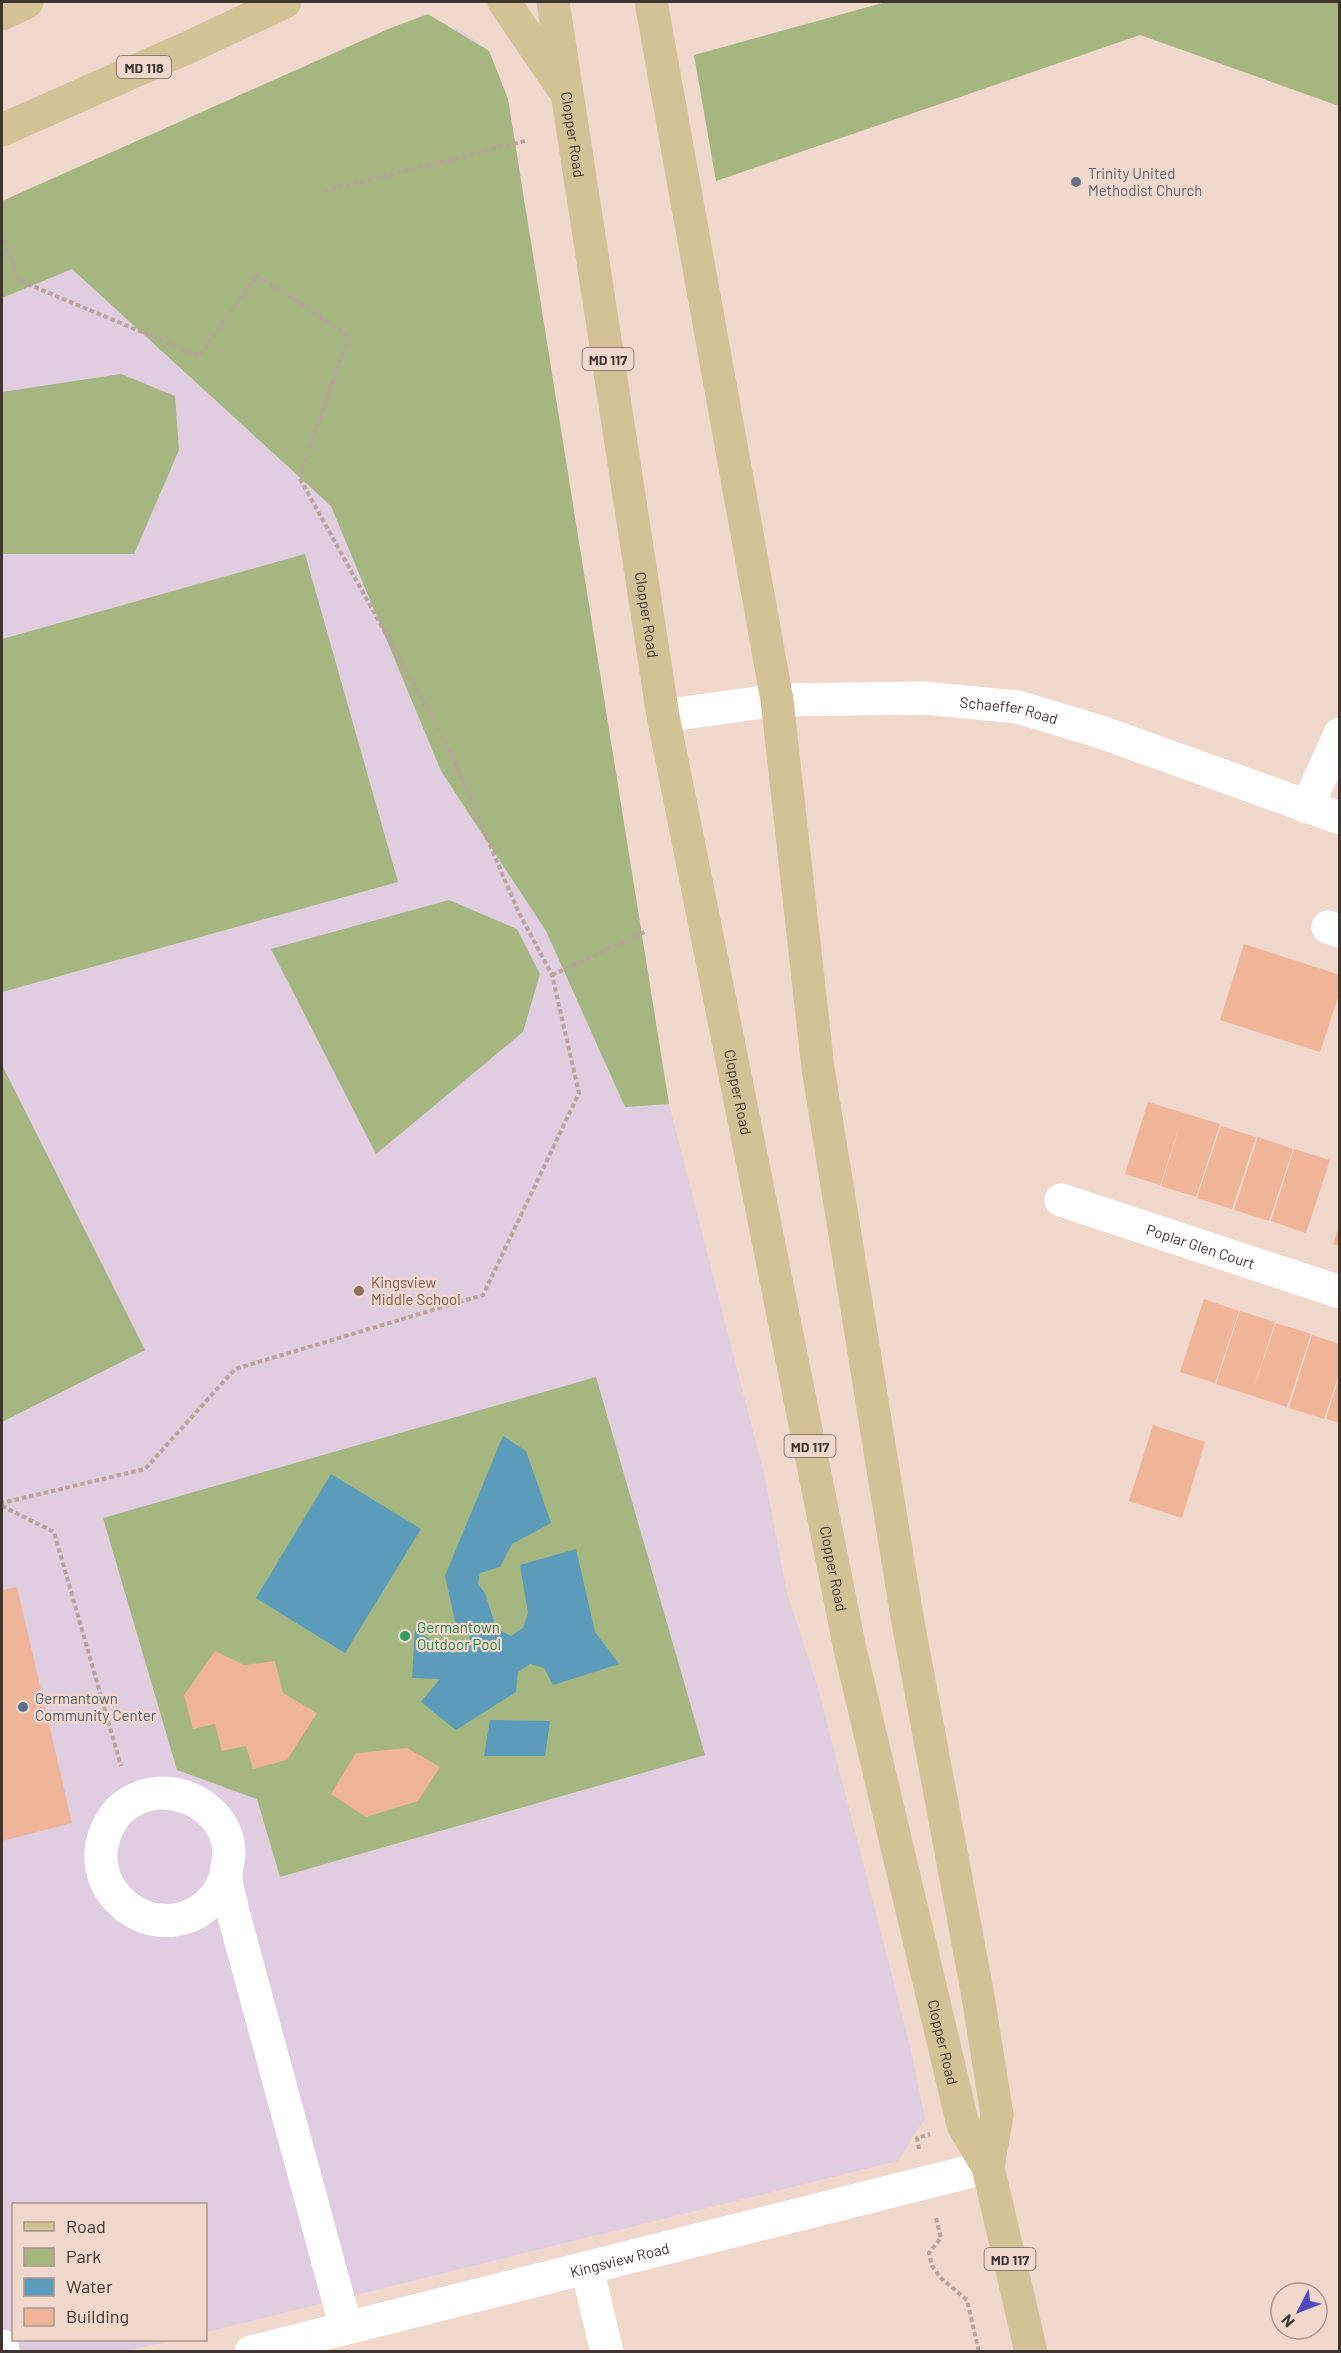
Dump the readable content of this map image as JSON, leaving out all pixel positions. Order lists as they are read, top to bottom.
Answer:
{
  "streets": {
    "main road": ["MD 118", "Clopper Road", "MD 117"],
    "street": ["Schaeffer Road", "Poplar Glen Court", "Kingsview Road"]
  },
  "crossings": [
    ["Clopper Road", "Schaeffer Road"],
    ["Clopper Road", "Kingsview Road"]
  ],
  "places": [
    "Trinity United Methodist Church",
    "Kingsview Middle School",
    "Germantown Outdoor Pool",
    "Germantown Community Center"
  ],
  "legend": [
    "Road",
    "Park",
    "Water",
    "Building"
  ],
  "north": "bottom left"
}
